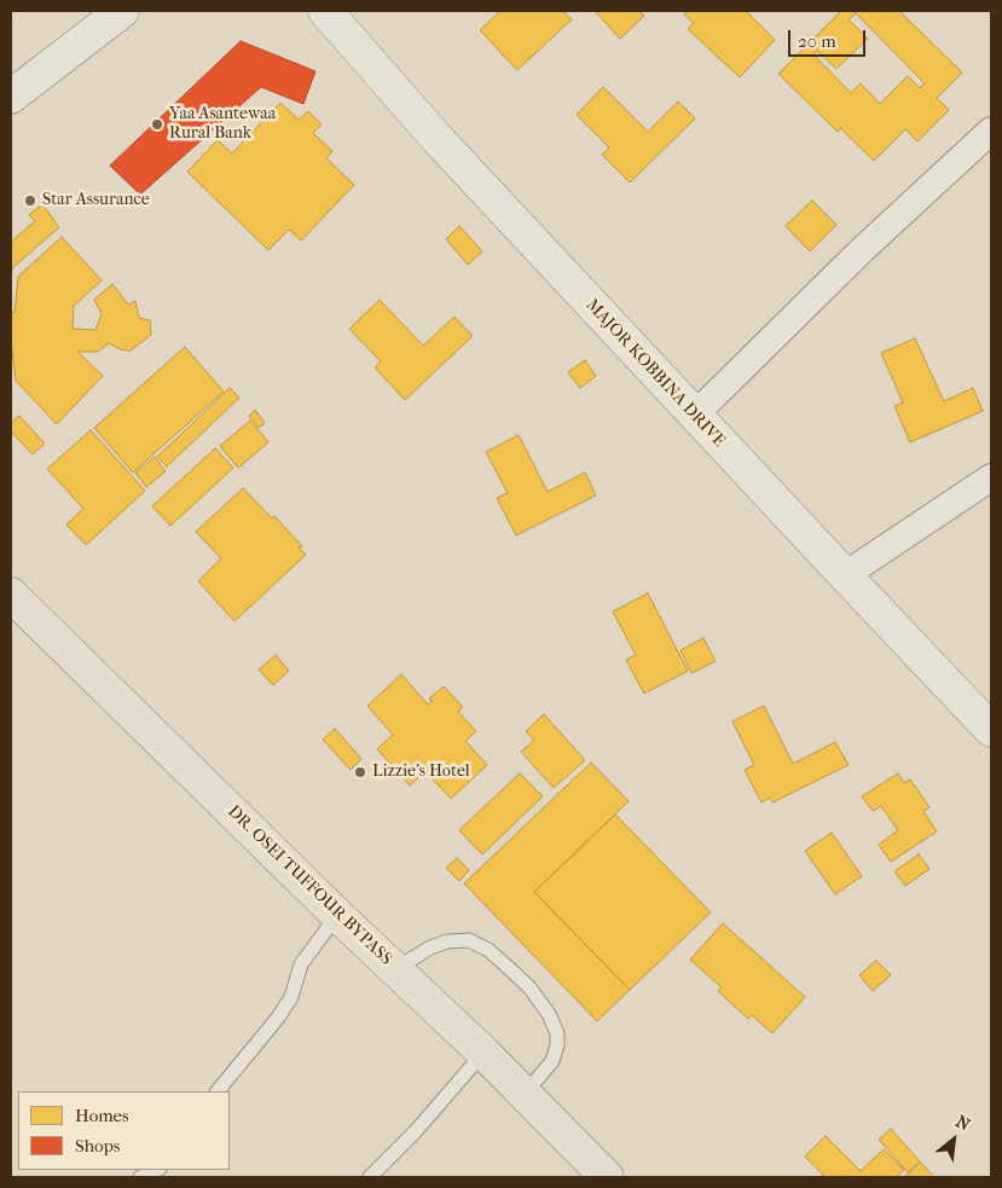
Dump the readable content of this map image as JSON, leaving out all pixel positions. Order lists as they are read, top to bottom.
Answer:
{
  "streets": {
    "highway": ["DR. OSEI TUFFOUR BYPASS"],
    "street": ["MAJOR KOBBINA DRIVE"]
  },
  "places": ["Yaa Asantewaa Rural Bank", "Star Assurance", "Lizzie's Hotel"],
  "legend": ["Homes", "Shops"],
  "scale_bar": "20 m",
  "north": "top right"
}
